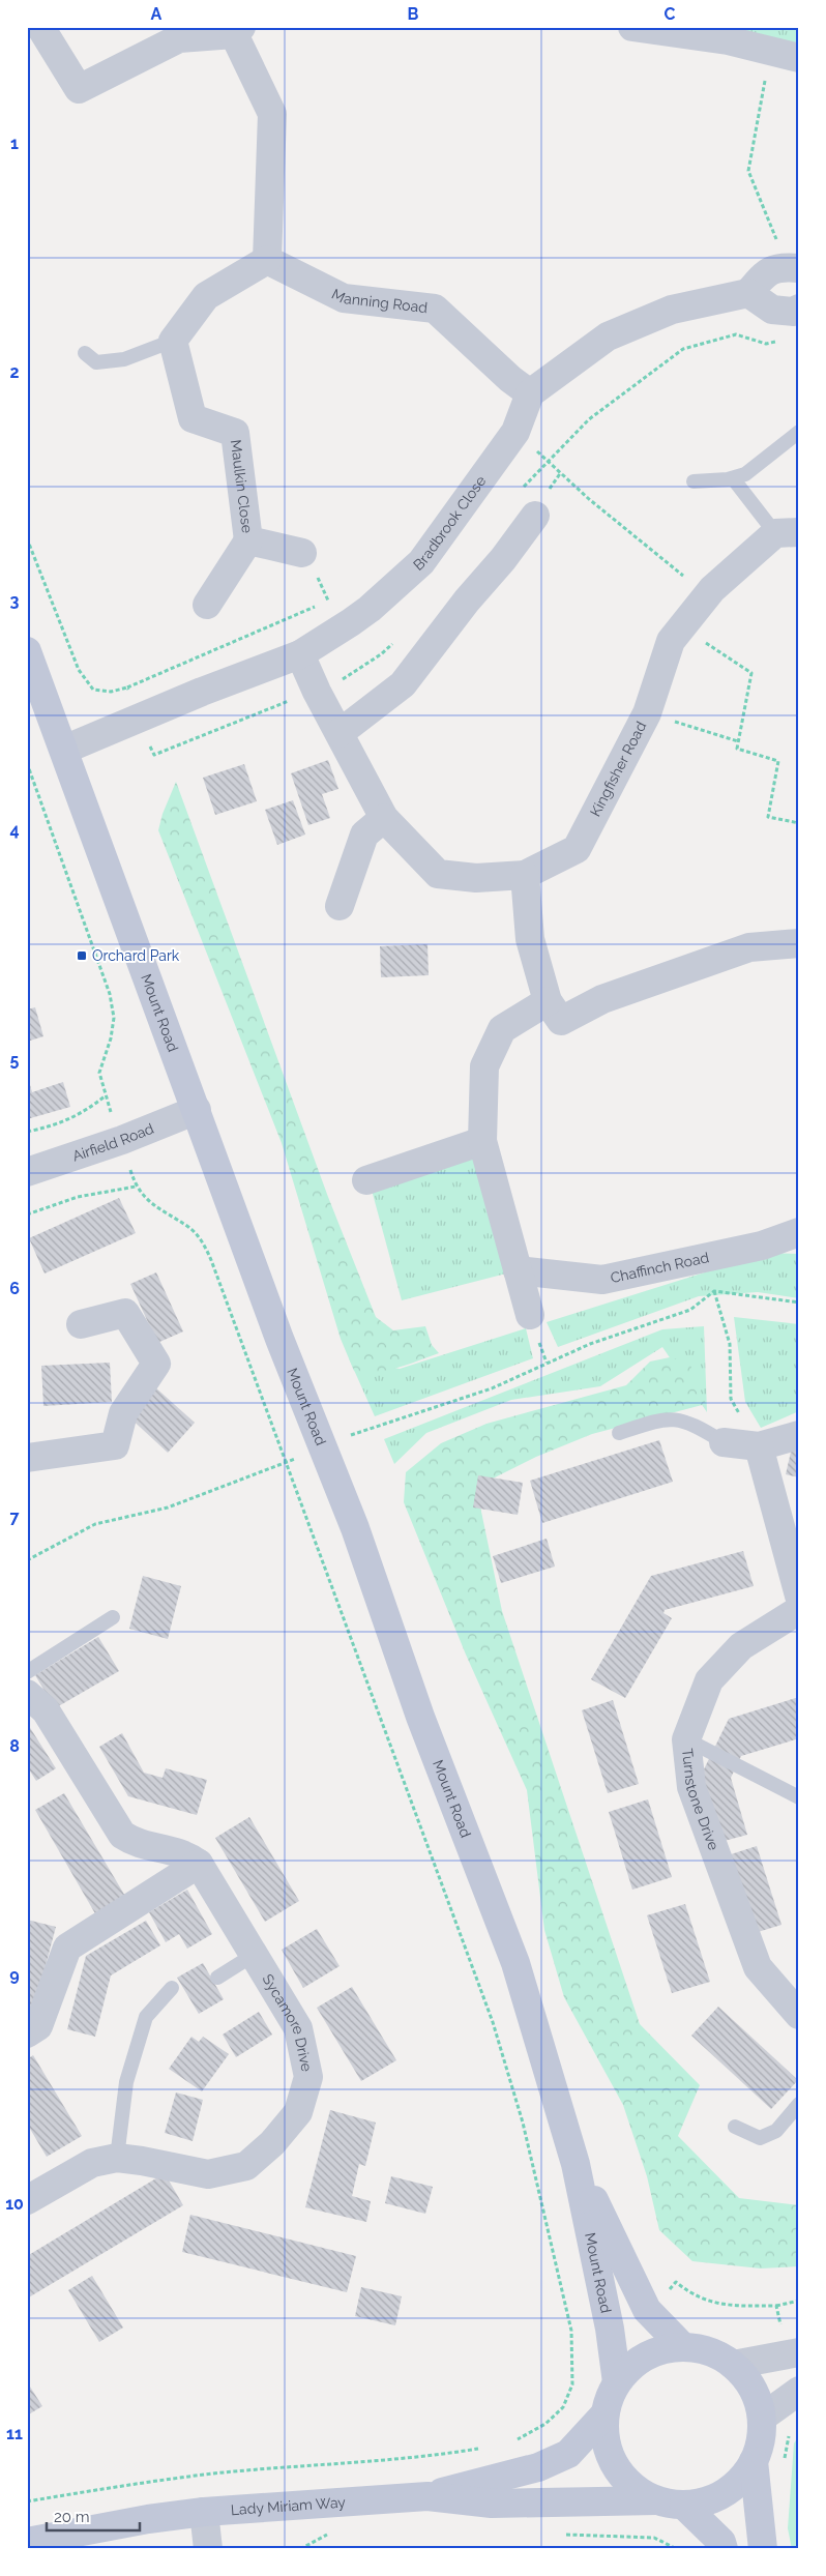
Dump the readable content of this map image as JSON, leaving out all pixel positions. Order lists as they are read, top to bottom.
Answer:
{
  "streets": {
    "street": [
      "Manning Road",
      "Maulkin Close",
      "Bradbrook Close",
      "Kingfisher Road",
      "Mount Road",
      "Airfield Road",
      "Chaffinch Road",
      "Turnstone Drive",
      "Sycamore Drive",
      "Lady Miriam Way"
    ]
  },
  "crossings": [
    ["Manning Road", "Bradbrook Close"],
    ["Bradbrook Close", "Kingfisher Road"],
    ["Bradbrook Close", "Mount Road"],
    ["Mount Road", "Airfield Road"],
    ["Mount Road", "Lady Miriam Way"]
  ],
  "places": {
    "transit": ["Orchard Park"]
  },
  "scale_bar": "20 m",
  "grid": {
    "columns": ["A", "B", "C"],
    "rows": [
      "1",
      "2",
      "3",
      "4",
      "5",
      "6",
      "7",
      "8",
      "9",
      "10",
      "11"
    ]
  }
}
